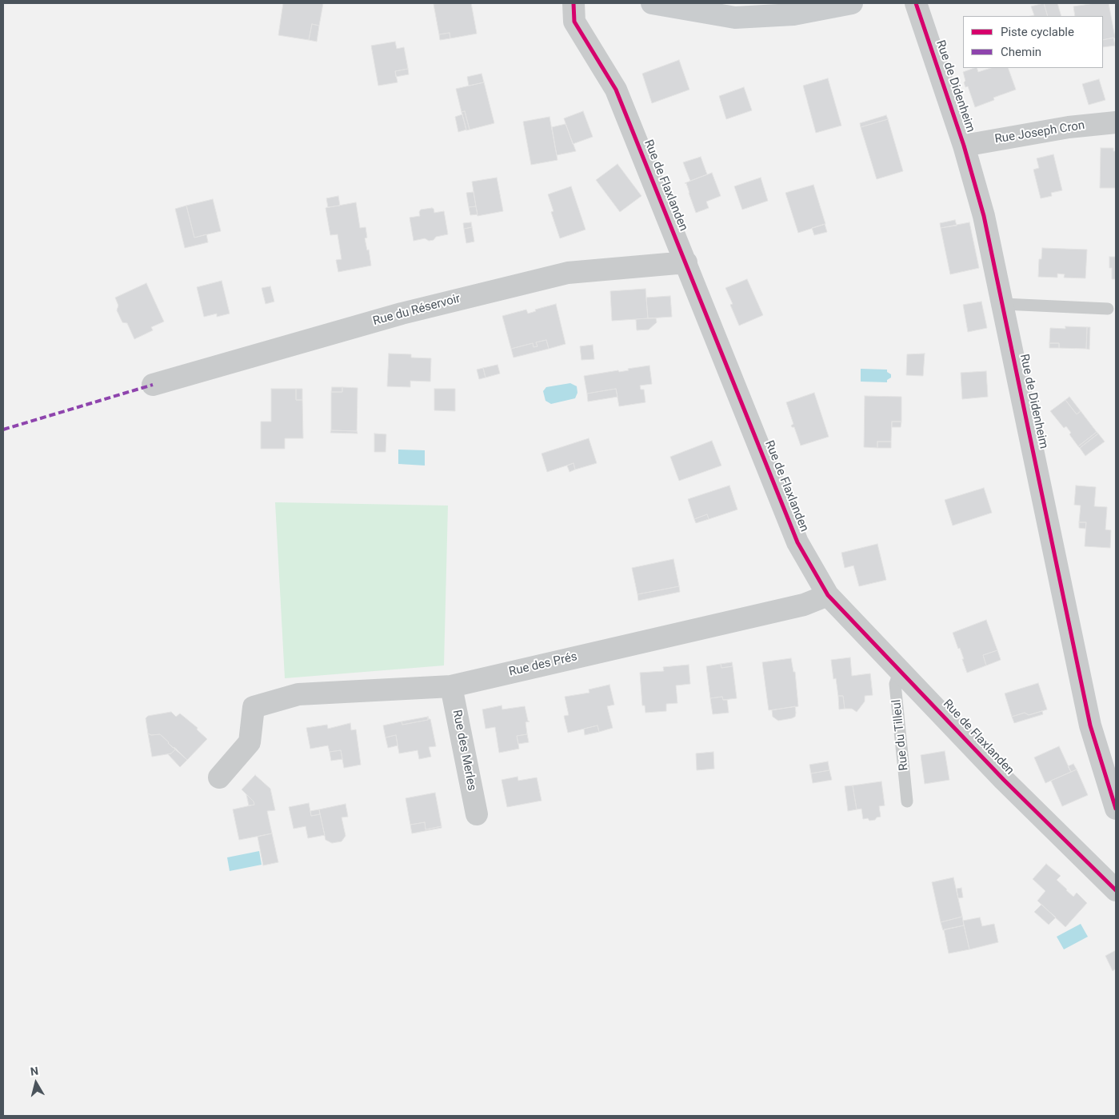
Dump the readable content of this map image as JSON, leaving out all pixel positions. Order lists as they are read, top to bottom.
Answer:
{
  "streets": {
    "street": [
      "Rue de Didenheim",
      "Rue Joseph Cron",
      "Rue de Flaxlanden",
      "Rue du Réservoir",
      "Rue des Prés",
      "Rue des Merles"
    ],
    "lane": ["Rue du Tilleul"]
  },
  "crossings": [
    ["Rue de Didenheim", "Rue Joseph Cron"],
    ["Rue de Flaxlanden", "Rue du Réservoir"],
    ["Rue de Flaxlanden", "Rue des Prés"],
    ["Rue de Flaxlanden", "Rue du Tilleul"],
    ["Rue des Prés", "Rue des Merles"]
  ],
  "legend": ["Piste cyclable", "Chemin"],
  "north": "top"
}
